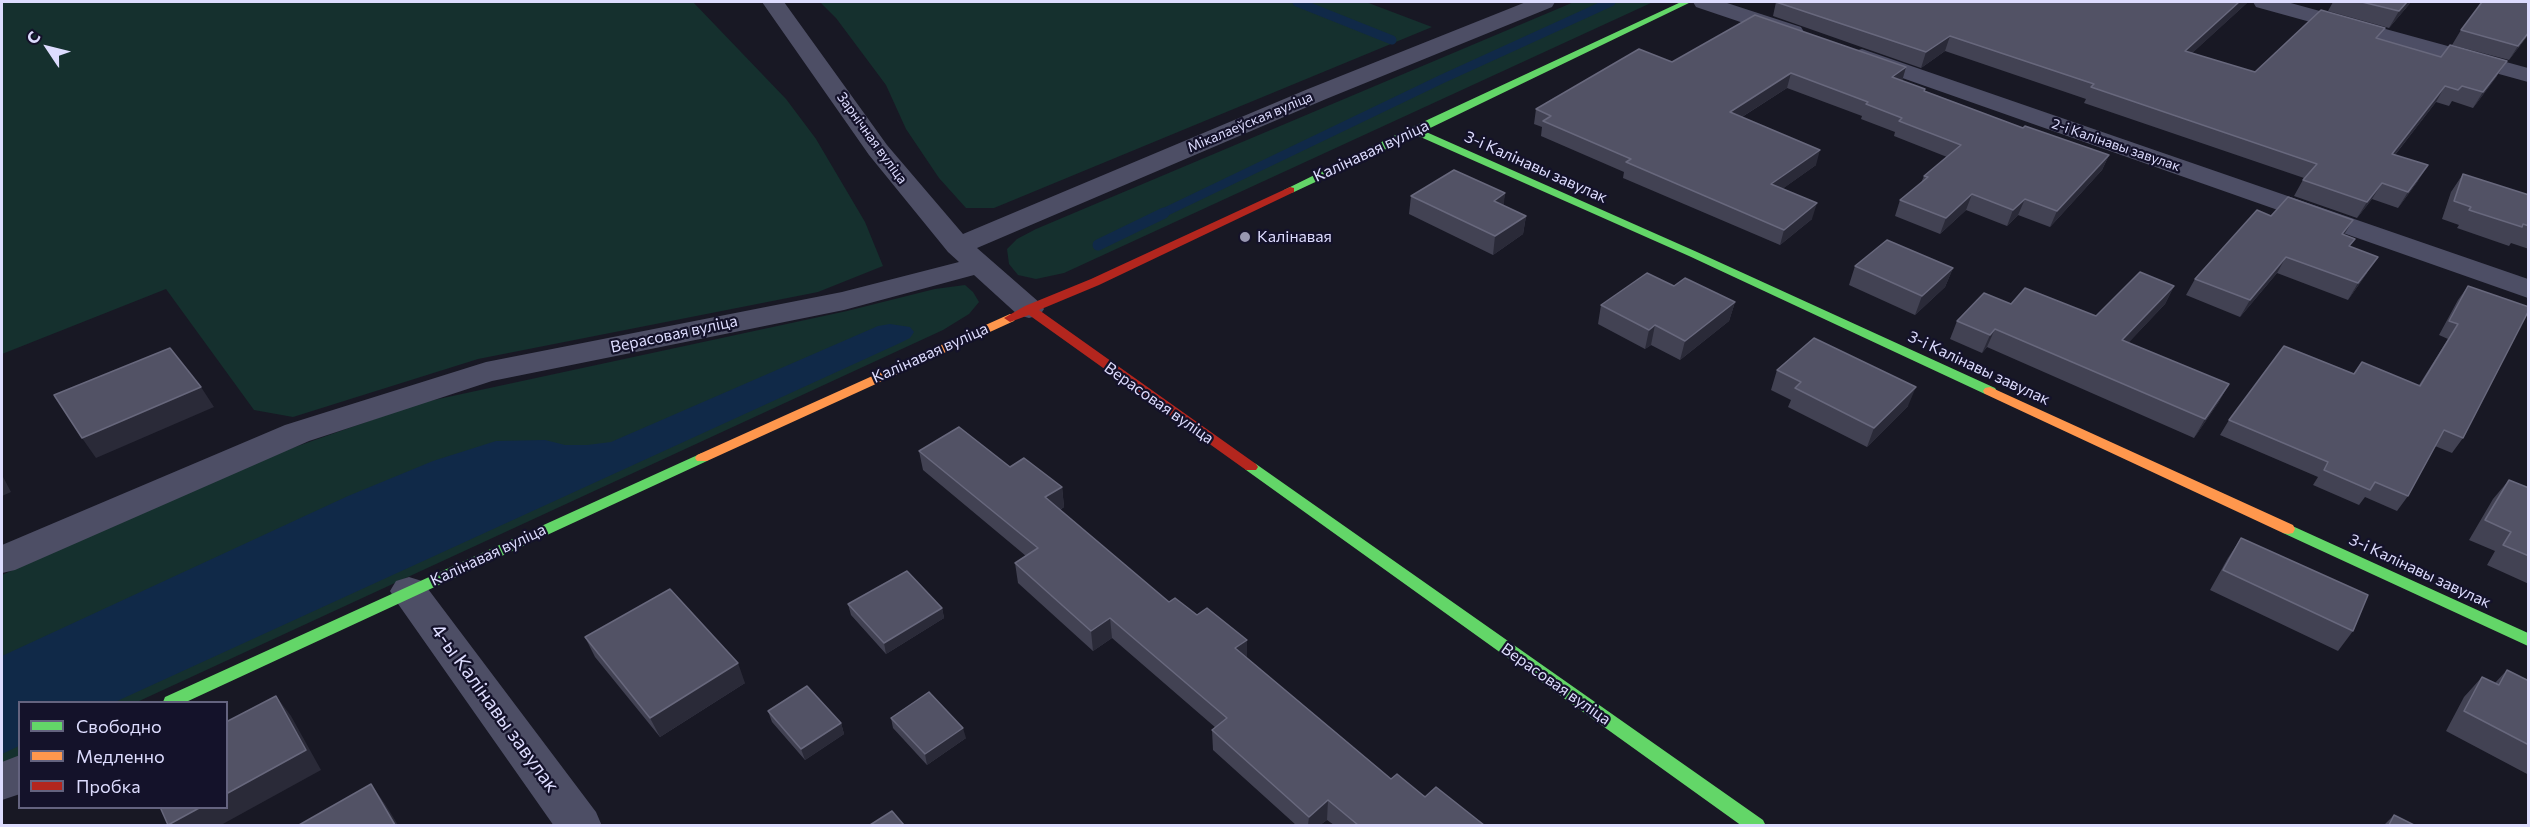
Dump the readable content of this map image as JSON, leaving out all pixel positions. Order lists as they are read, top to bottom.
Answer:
{
  "streets": {
    "street": [
      "Мікалаеўская вуліца",
      "Зарнічная вуліца",
      "2-і Калінавы завулак",
      "Калінавая вуліца",
      "3-і Калінавы завулак",
      "Верасовая вуліца",
      "4-ы Калінавы завулак"
    ]
  },
  "crossings": [
    ["Мікалаеўская вуліца", "Зарнічная вуліца"],
    ["Зарнічная вуліца", "Верасовая вуліца"],
    ["Калінавая вуліца", "3-і Калінавы завулак"],
    ["Калінавая вуліца", "Верасовая вуліца"],
    ["Калінавая вуліца", "4-ы Калінавы завулак"]
  ],
  "places": ["Калінавая"],
  "legend": ["Свободно", "Медленно", "Пробка"],
  "north": "top left"
}
